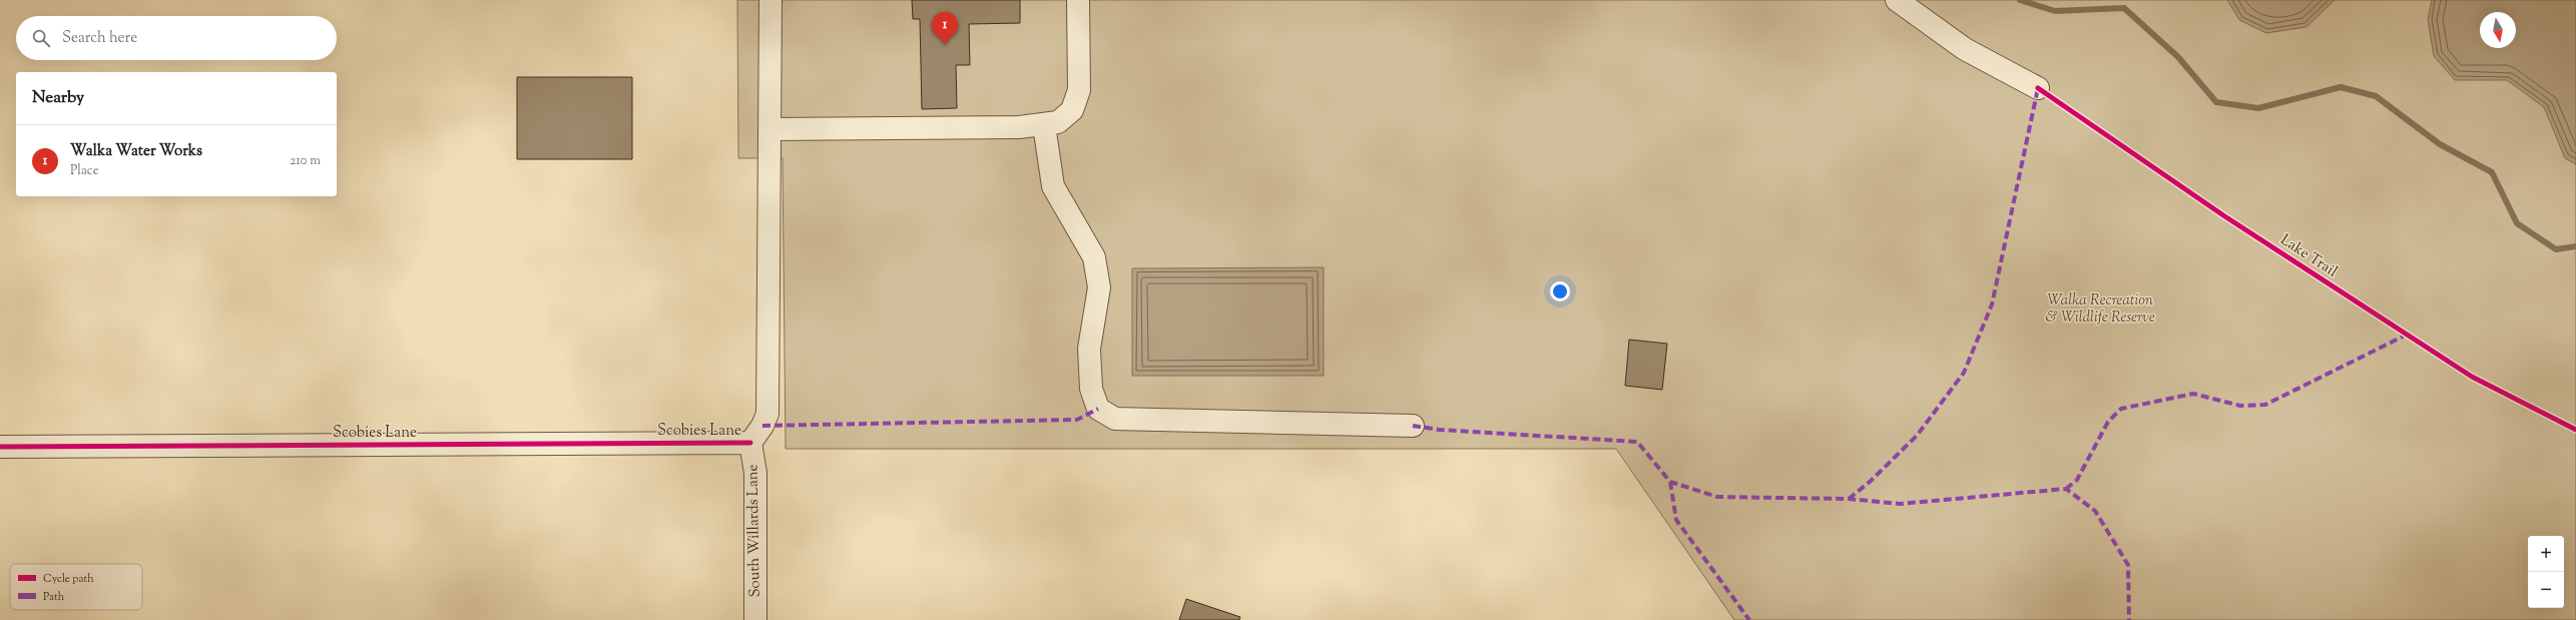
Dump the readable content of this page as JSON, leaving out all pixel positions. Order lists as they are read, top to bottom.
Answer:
{
  "streets": {
    "street": ["Scobies Lane", "South Willards Lane"],
    "cycle path": ["Lake Trail"]
  },
  "crossings": [
    ["Scobies Lane", "South Willards Lane"]
  ],
  "parks": ["Walka Recreation & Wildlife Reserve"],
  "legend": ["Cycle path", "Path"],
  "north": "bottom",
  "page": {
    "pins": "1",
    "search": "Search here",
    "heading": "Nearby",
    "list": [
      {
        "mark": "1",
        "name": "Walka Water Works",
        "note": "Place",
        "value": "210 m"
      }
    ],
    "map_buttons": ["+", "−"]
  }
}
